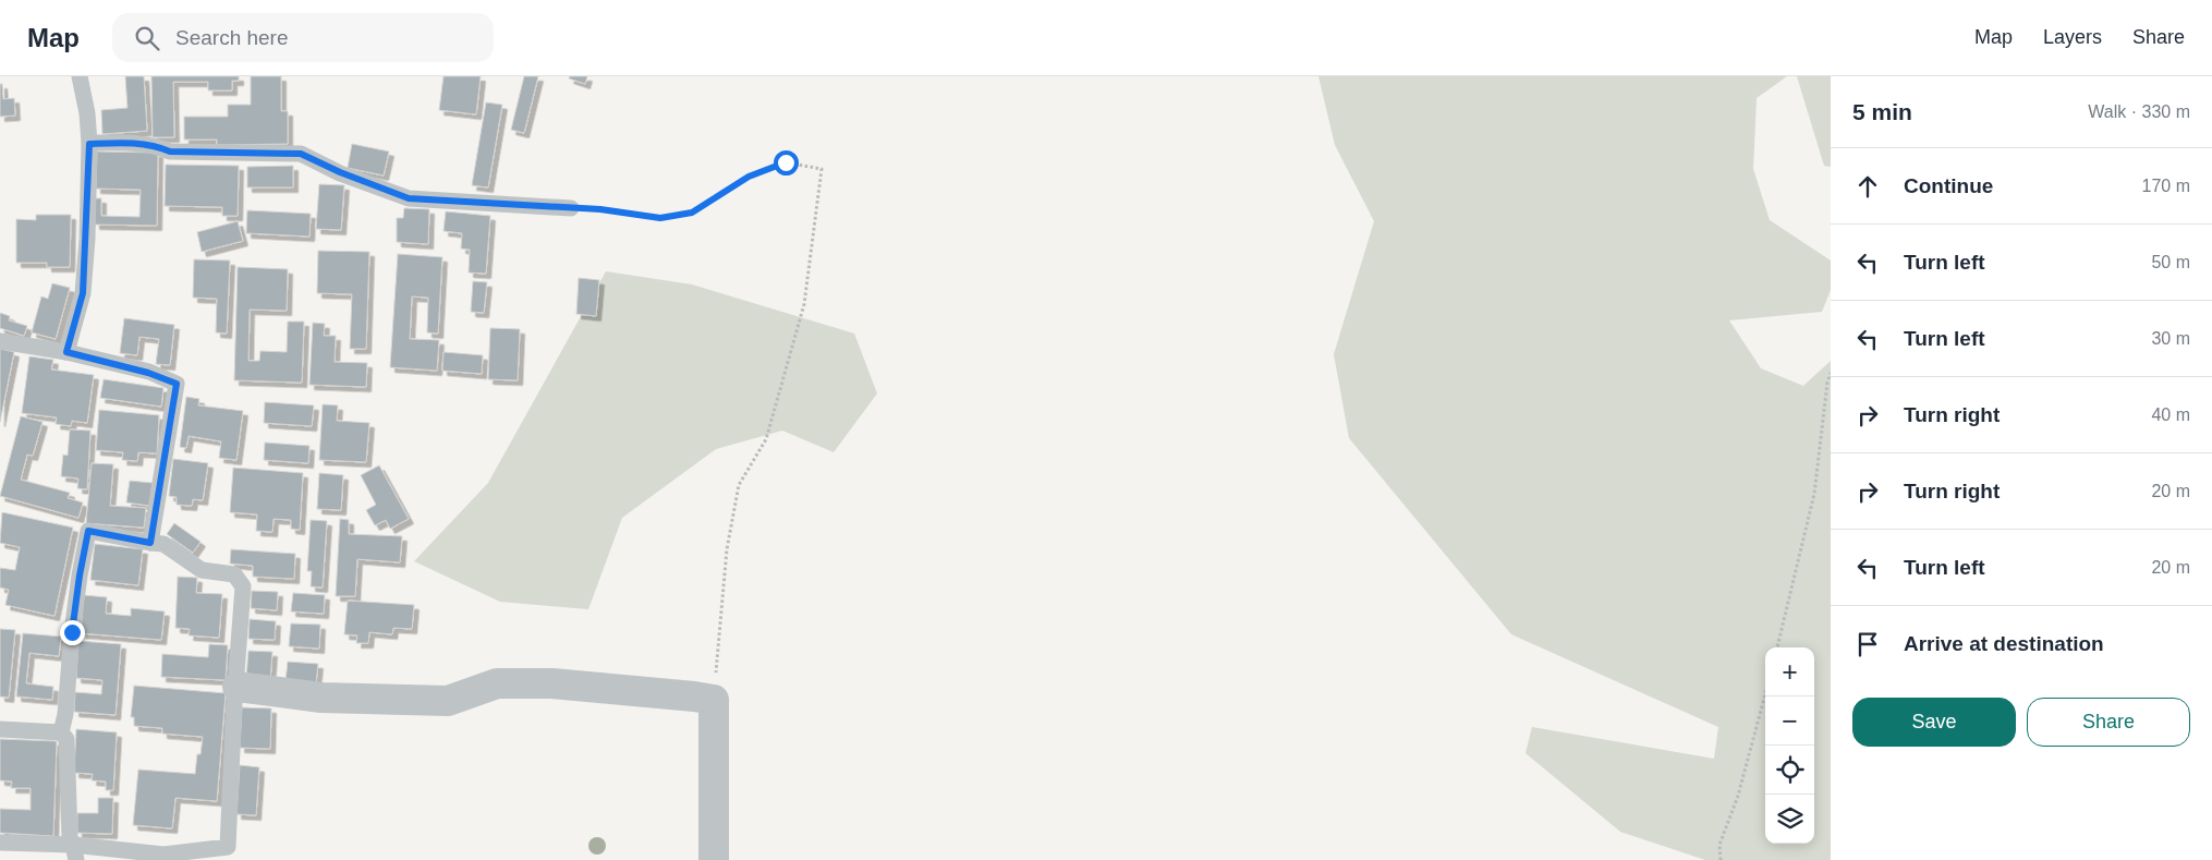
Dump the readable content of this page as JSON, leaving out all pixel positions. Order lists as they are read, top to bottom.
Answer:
{
  "page": {
    "header": "Map",
    "search": "Search here",
    "nav": ["Map", "Layers", "Share"],
    "heading": ["5 min", "Walk · 330 m"],
    "list": [
      ["Continue", "170 m"],
      ["Turn left", "50 m"],
      ["Turn left", "30 m"],
      ["Turn right", "40 m"],
      ["Turn right", "20 m"],
      ["Turn left", "20 m"],
      "Arrive at destination"
    ],
    "map_buttons": ["+", "−"],
    "buttons": ["Save", "Share"]
  }
}
